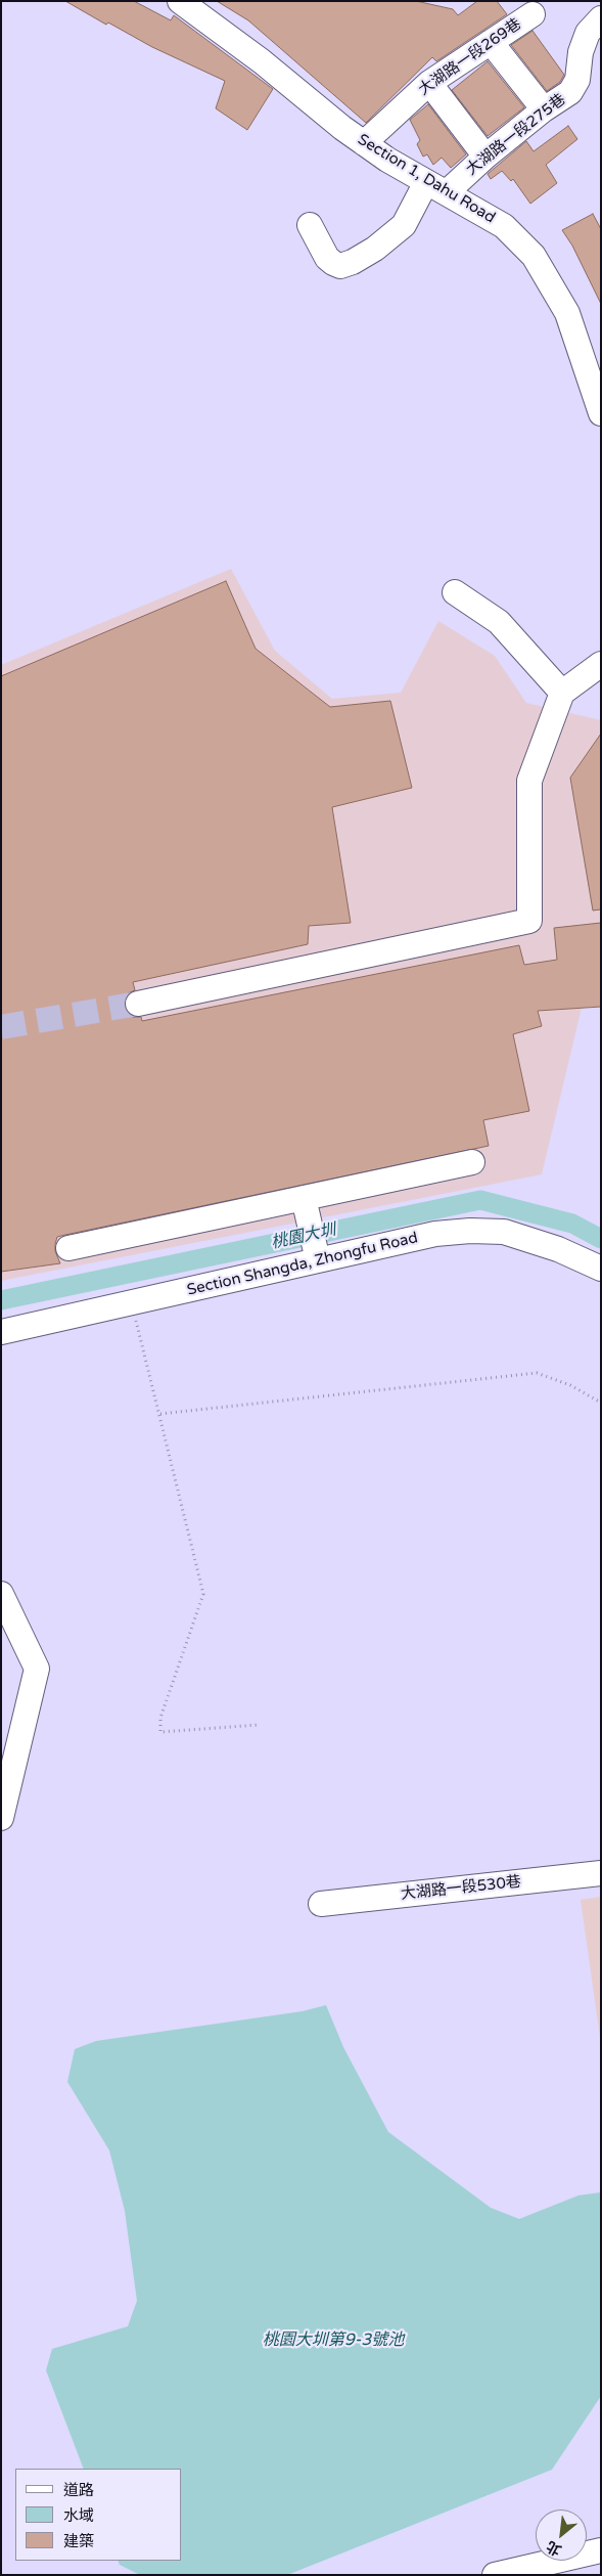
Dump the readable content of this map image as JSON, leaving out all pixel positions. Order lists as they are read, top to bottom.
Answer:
{
  "streets": {
    "street": [
      "大湖路一段269巷",
      "大湖路一段275巷",
      "Section 1, Dahu Road",
      "Section Shangda, Zhongfu Road",
      "大湖路一段530巷"
    ]
  },
  "crossings": [
    ["大湖路一段269巷", "Section 1, Dahu Road"],
    ["大湖路一段275巷", "Section 1, Dahu Road"]
  ],
  "water": ["桃園大圳", "桃園大圳第9-3號池"],
  "legend": ["道路", "水域", "建築"],
  "north": "bottom left"
}
